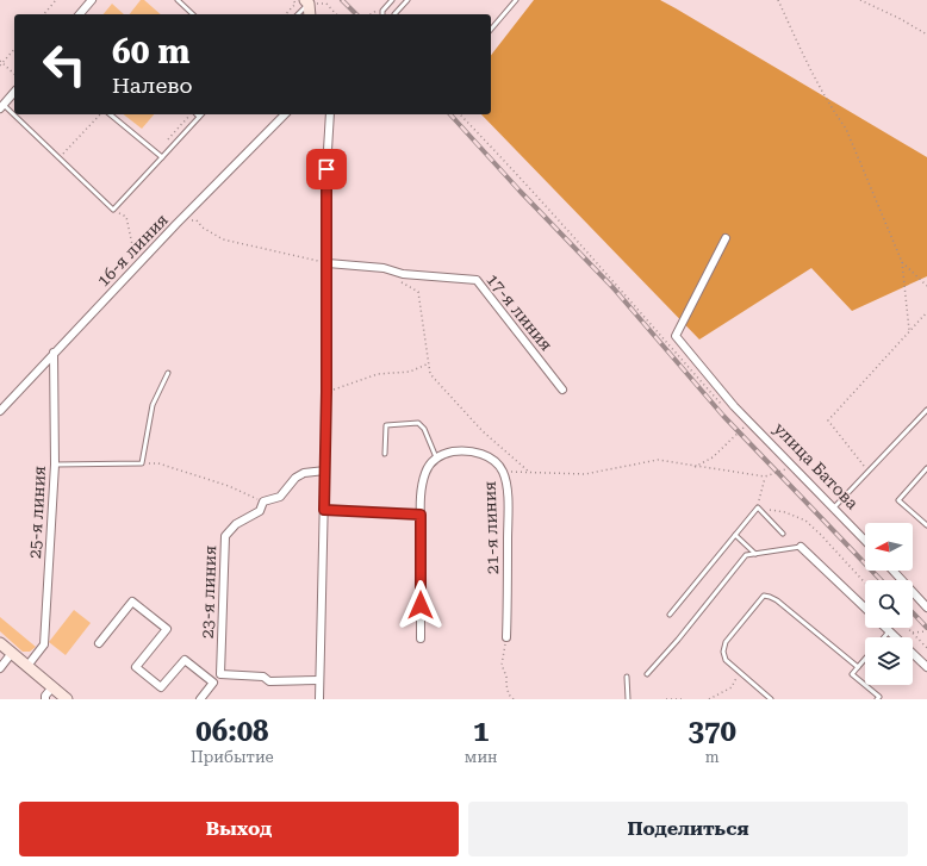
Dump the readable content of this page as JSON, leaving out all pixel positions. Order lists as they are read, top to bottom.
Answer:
{
  "streets": {
    "street": [
      "16-я линия",
      "17-я линия",
      "улица Батова",
      "25-я линия",
      "21-я линия",
      "23-я линия"
    ]
  },
  "crossings": [
    ["16-я линия", "25-я линия"]
  ],
  "north": "left",
  "page": {
    "turn": ["60 m", "Налево"],
    "eta": [
      "06:08",
      "Прибытие",
      "1",
      "мин",
      "370",
      "m"
    ],
    "buttons": ["Выход", "Поделиться"]
  }
}
